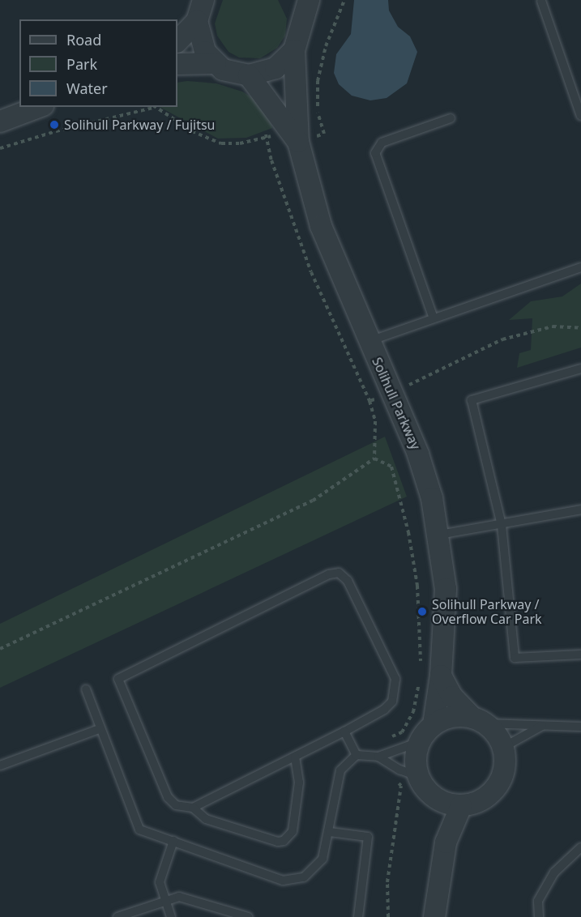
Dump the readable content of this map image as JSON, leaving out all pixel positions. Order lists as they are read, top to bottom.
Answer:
{
  "streets": {
    "street": ["Solihull Parkway"]
  },
  "places": ["Solihull Parkway / Fujitsu", "Solihull Parkway / Overflow Car Park"],
  "legend": ["Road", "Park", "Water"]
}
